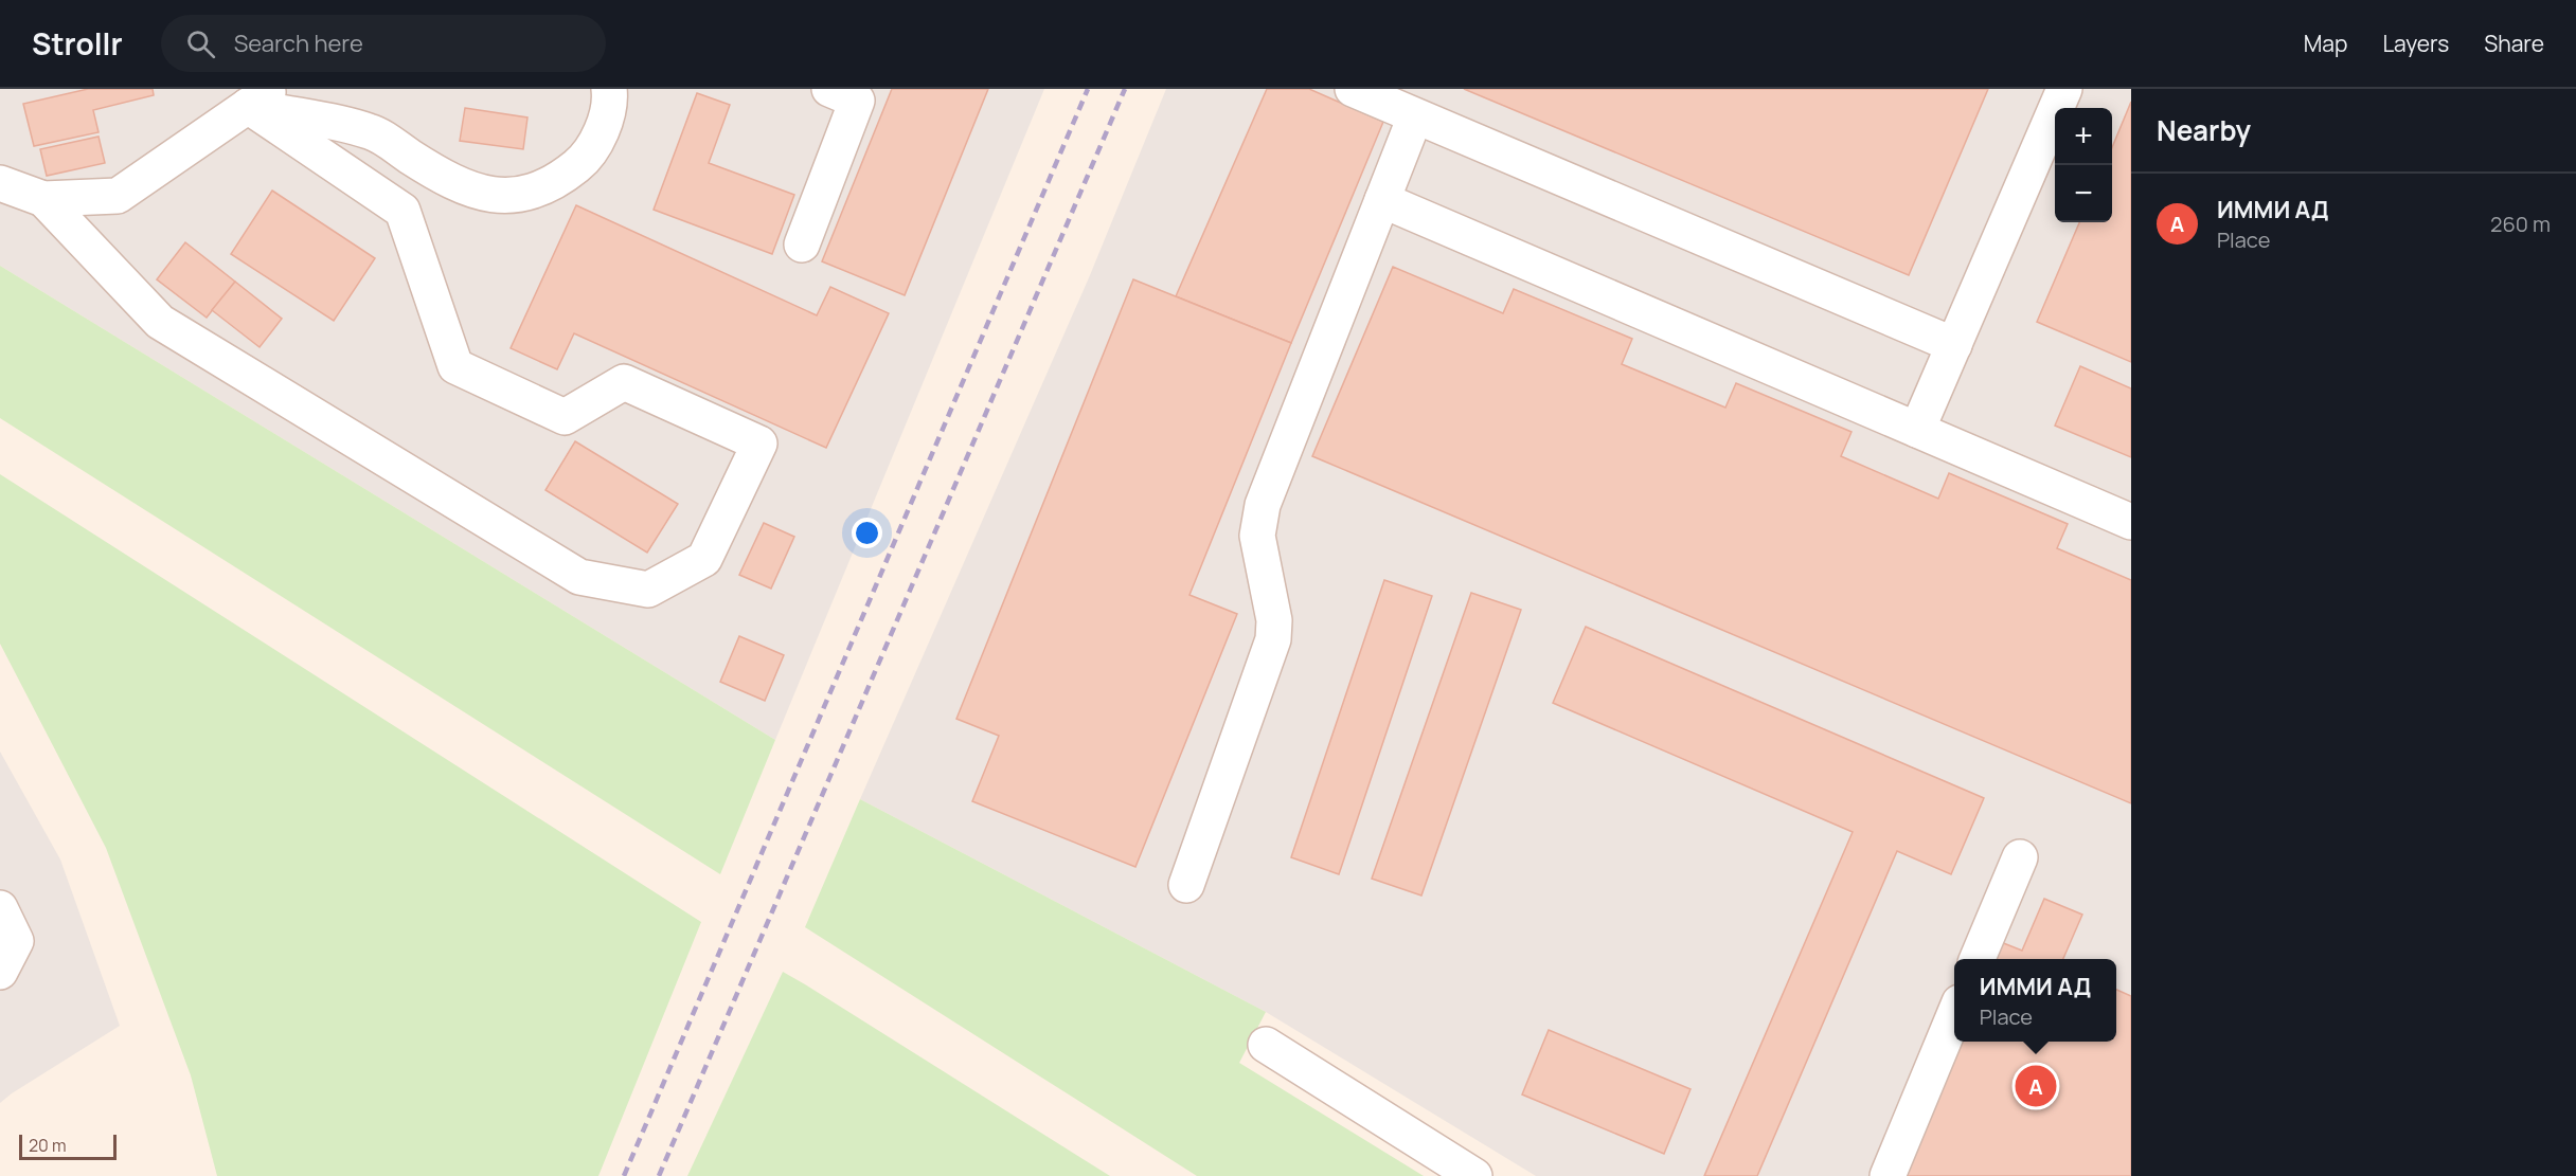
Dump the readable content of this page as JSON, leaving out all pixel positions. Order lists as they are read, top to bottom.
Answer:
{
  "scale_bar": "20 m",
  "page": {
    "header": "Strollr",
    "search": "Search here",
    "nav": ["Map", "Layers", "Share"],
    "heading": "Nearby",
    "map_buttons": ["+", "−"],
    "list": [
      {
        "mark": "A",
        "name": "ИММИ АД",
        "note": "Place",
        "value": "260 m"
      }
    ],
    "popup": ["ИММИ АД", "Place"],
    "pins": "A",
    "scale": "20 m"
  }
}
